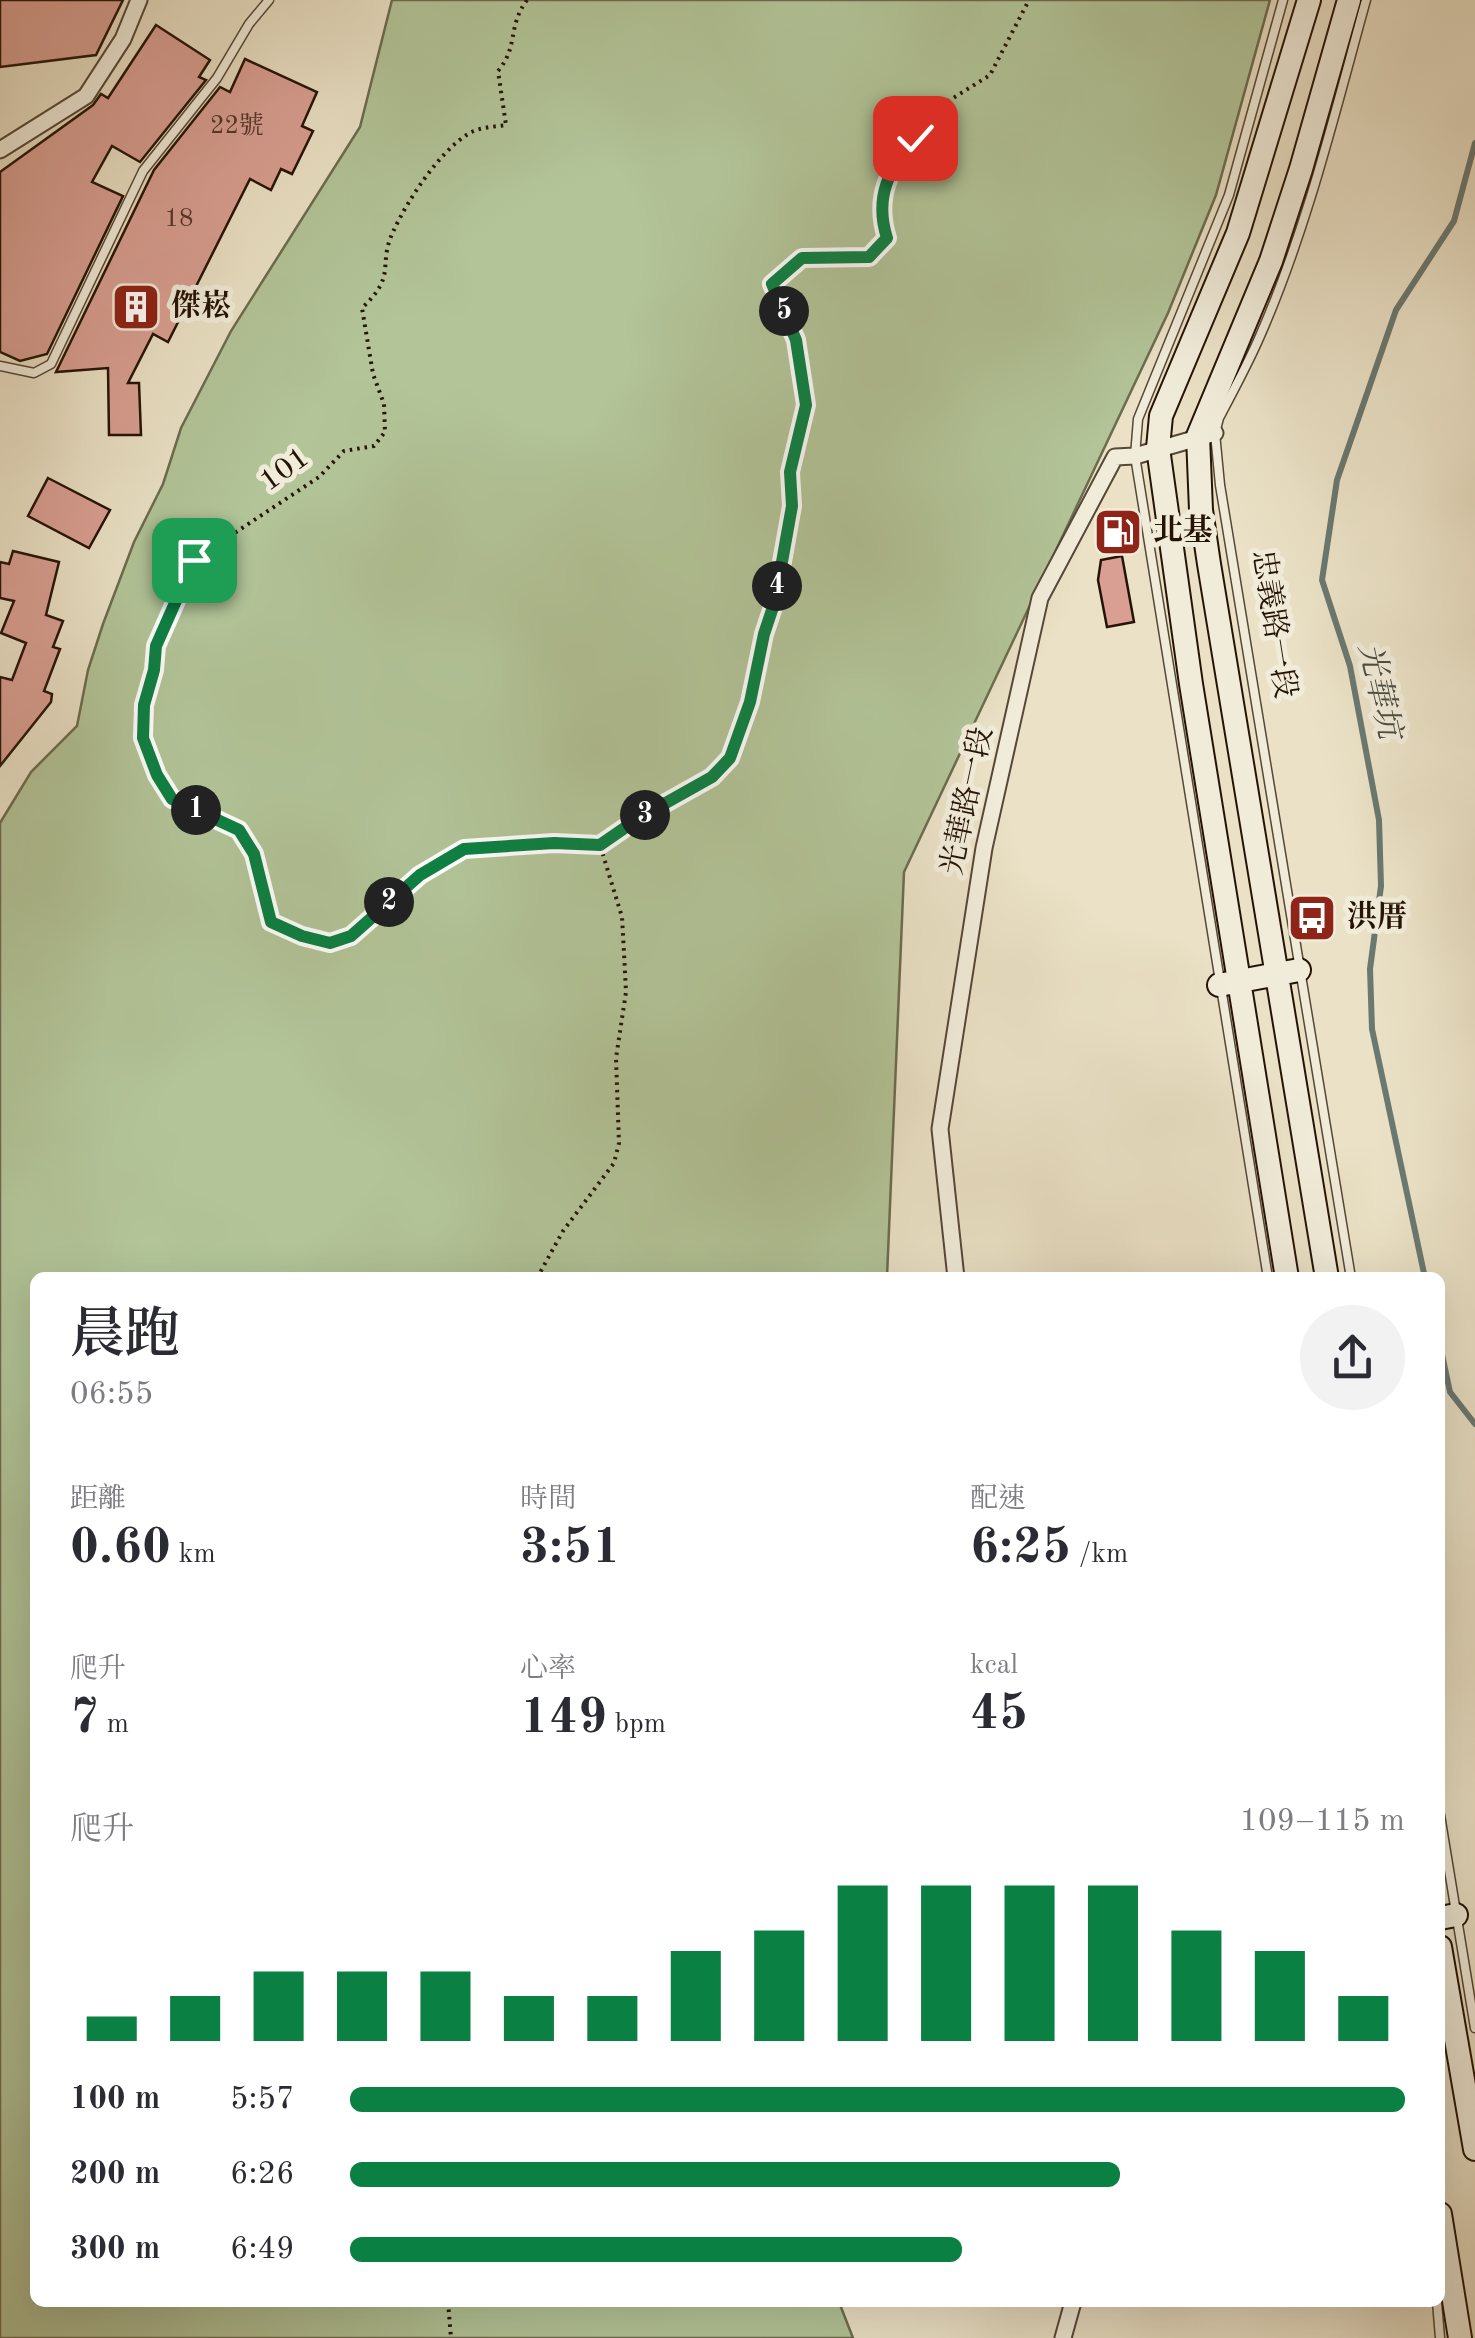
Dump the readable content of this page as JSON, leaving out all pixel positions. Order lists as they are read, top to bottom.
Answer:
{
  "streets": {
    "main road": ["忠義路一段"],
    "street": ["光華路一段"],
    "path": ["101"]
  },
  "crossings": [
    ["忠義路一段", "光華路一段"]
  ],
  "water": ["光華坑"],
  "places": {
    "building": ["傑崧"],
    "fuel station": ["北基"],
    "bus stop": ["洪厝"]
  },
  "house_numbers": ["22號", "18"],
  "page": {
    "pins": [
      "5",
      "4",
      "1",
      "3",
      "2"
    ],
    "heading": ["晨跑", "06:55"],
    "stats": [
      ["距離", "0.60 km"],
      ["時間", "3:51"],
      ["配速", "6:25 /km"],
      ["爬升", "7 m"],
      ["心率", "149 bpm"],
      ["kcal", "45"]
    ],
    "chart": ["爬升", "109–115 m"],
    "list": [
      {
        "name": "100 m",
        "note": "5:57"
      },
      {
        "name": "200 m",
        "note": "6:26"
      },
      {
        "name": "300 m",
        "note": "6:49"
      }
    ]
  }
}
